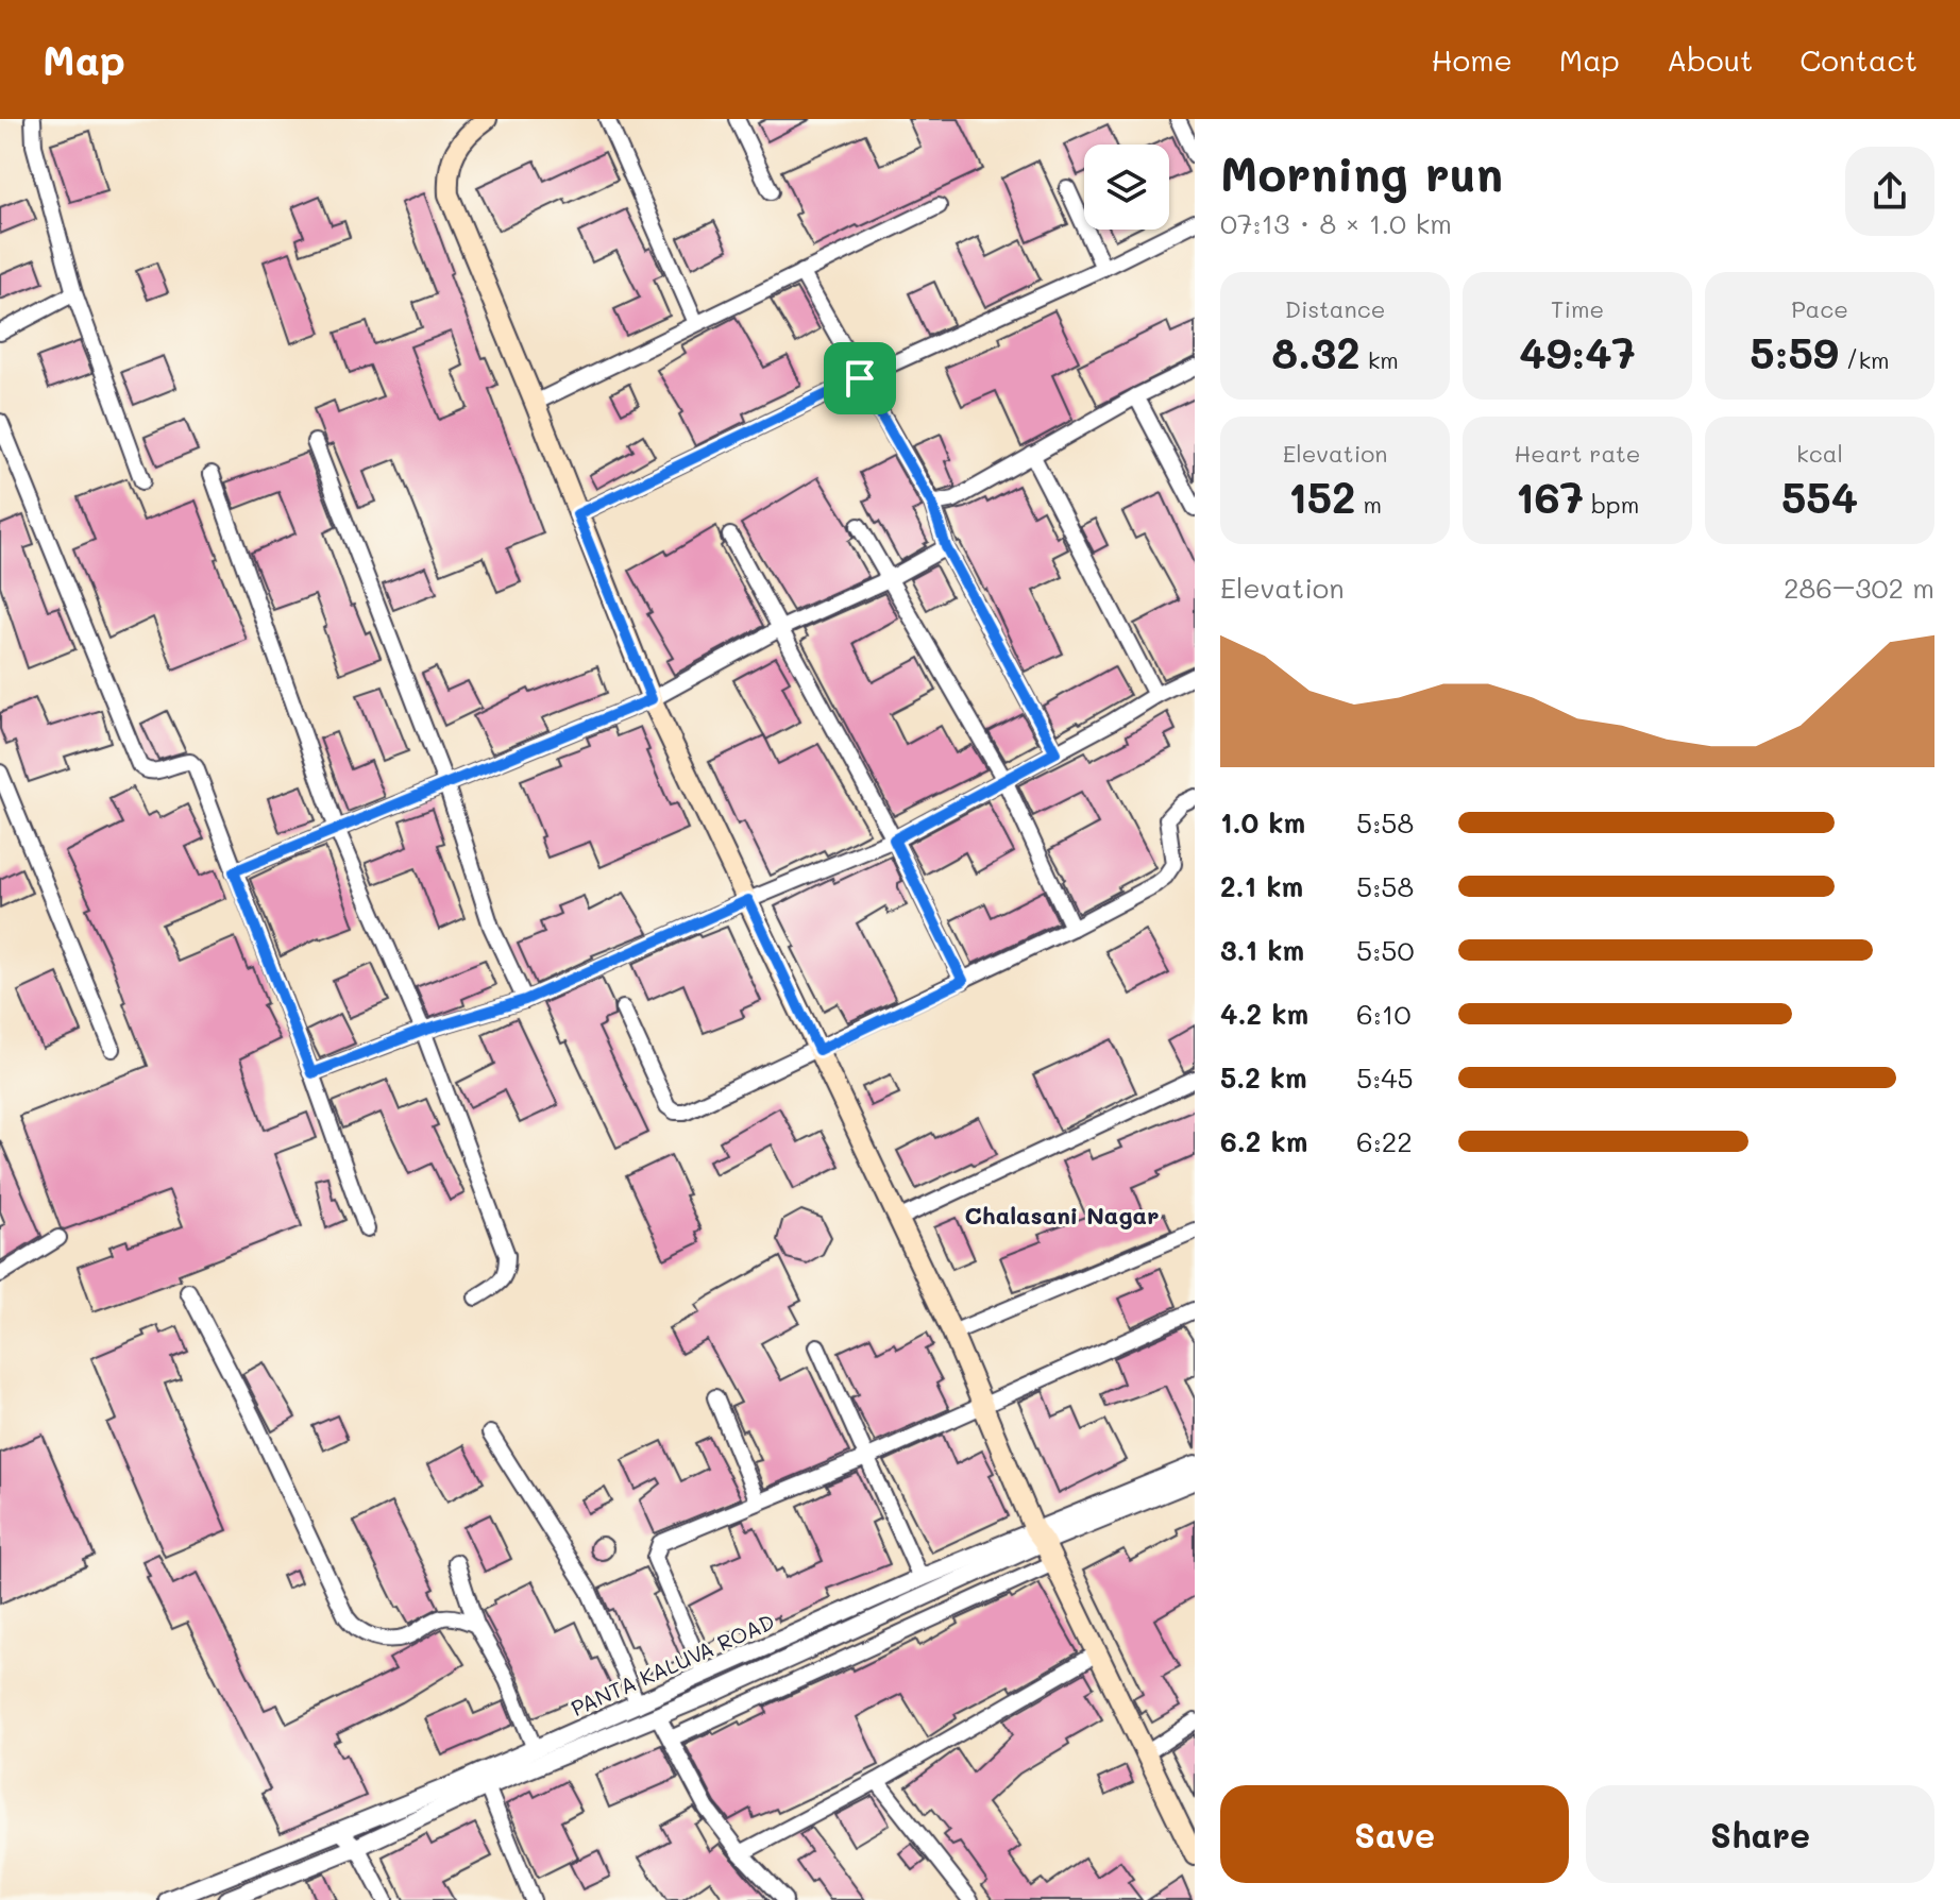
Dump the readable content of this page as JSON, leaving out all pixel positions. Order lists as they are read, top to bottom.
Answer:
{
  "streets": {
    "street": ["PANTA KALUVA ROAD"]
  },
  "districts": ["Chalasani Nagar"],
  "page": {
    "header": "Map",
    "nav": [
      "Home",
      "Map",
      "About",
      "Contact"
    ],
    "heading": ["Morning run", "07:13 · 8 × 1.0 km"],
    "stats": [
      ["Distance", "8.32 km"],
      ["Time", "49:47"],
      ["Pace", "5:59 /km"],
      ["Elevation", "152 m"],
      ["Heart rate", "167 bpm"],
      ["kcal", "554"]
    ],
    "chart": ["Elevation", "286–302 m"],
    "list": [
      {
        "name": "1.0 km",
        "note": "5:58"
      },
      {
        "name": "2.1 km",
        "note": "5:58"
      },
      {
        "name": "3.1 km",
        "note": "5:50"
      },
      {
        "name": "4.2 km",
        "note": "6:10"
      },
      {
        "name": "5.2 km",
        "note": "5:45"
      },
      {
        "name": "6.2 km",
        "note": "6:22"
      }
    ],
    "buttons": ["Save", "Share"]
  }
}
